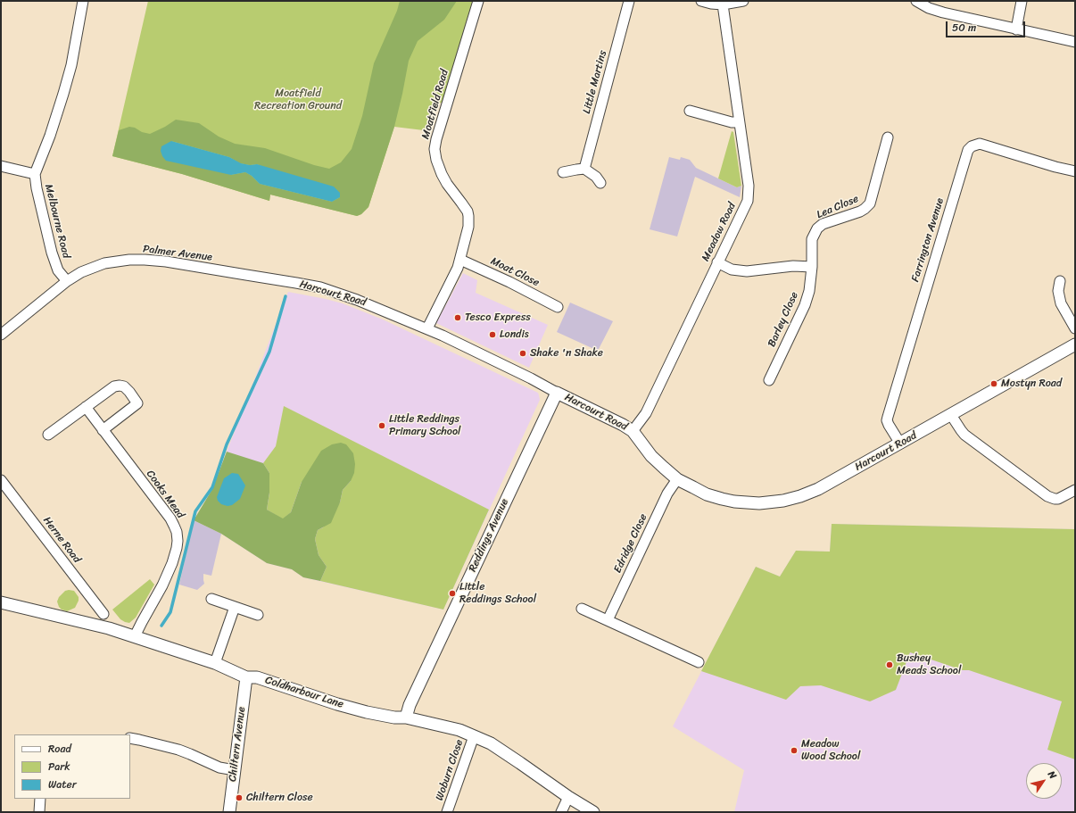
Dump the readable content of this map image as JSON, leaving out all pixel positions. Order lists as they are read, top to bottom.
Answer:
{
  "streets": {
    "street": [
      "Little Martins",
      "Moatfield Road",
      "Lea Close",
      "Melbourne Road",
      "Meadow Road",
      "Farrington Avenue",
      "Palmer Avenue",
      "Moat Close",
      "Harcourt Road",
      "Barley Close",
      "Cooks Mead",
      "Reddings Avenue",
      "Herne Road",
      "Edridge Close",
      "Coldharbour Lane",
      "Chiltern Avenue",
      "Woburn Close"
    ]
  },
  "crossings": [
    ["Moatfield Road", "Moat Close"],
    ["Moatfield Road", "Harcourt Road"],
    ["Lea Close", "Barley Close"],
    ["Melbourne Road", "Palmer Avenue"],
    ["Meadow Road", "Harcourt Road"],
    ["Farrington Avenue", "Harcourt Road"],
    ["Palmer Avenue", "Harcourt Road"],
    ["Harcourt Road", "Reddings Avenue"],
    ["Harcourt Road", "Edridge Close"],
    ["Cooks Mead", "Coldharbour Lane"],
    ["Reddings Avenue", "Coldharbour Lane"],
    ["Coldharbour Lane", "Chiltern Avenue"],
    ["Coldharbour Lane", "Woburn Close"]
  ],
  "parks": ["Moatfield Recreation Ground"],
  "places": [
    "Tesco Express",
    "Londis",
    "Shake 'n Shake",
    "Mostyn Road",
    "Little Reddings Primary School",
    "Little Reddings School",
    "Bushey Meads School",
    "Meadow Wood School",
    "Chiltern Close"
  ],
  "legend": ["Road", "Park", "Water"],
  "scale_bar": "50 m",
  "north": "top right"
}
